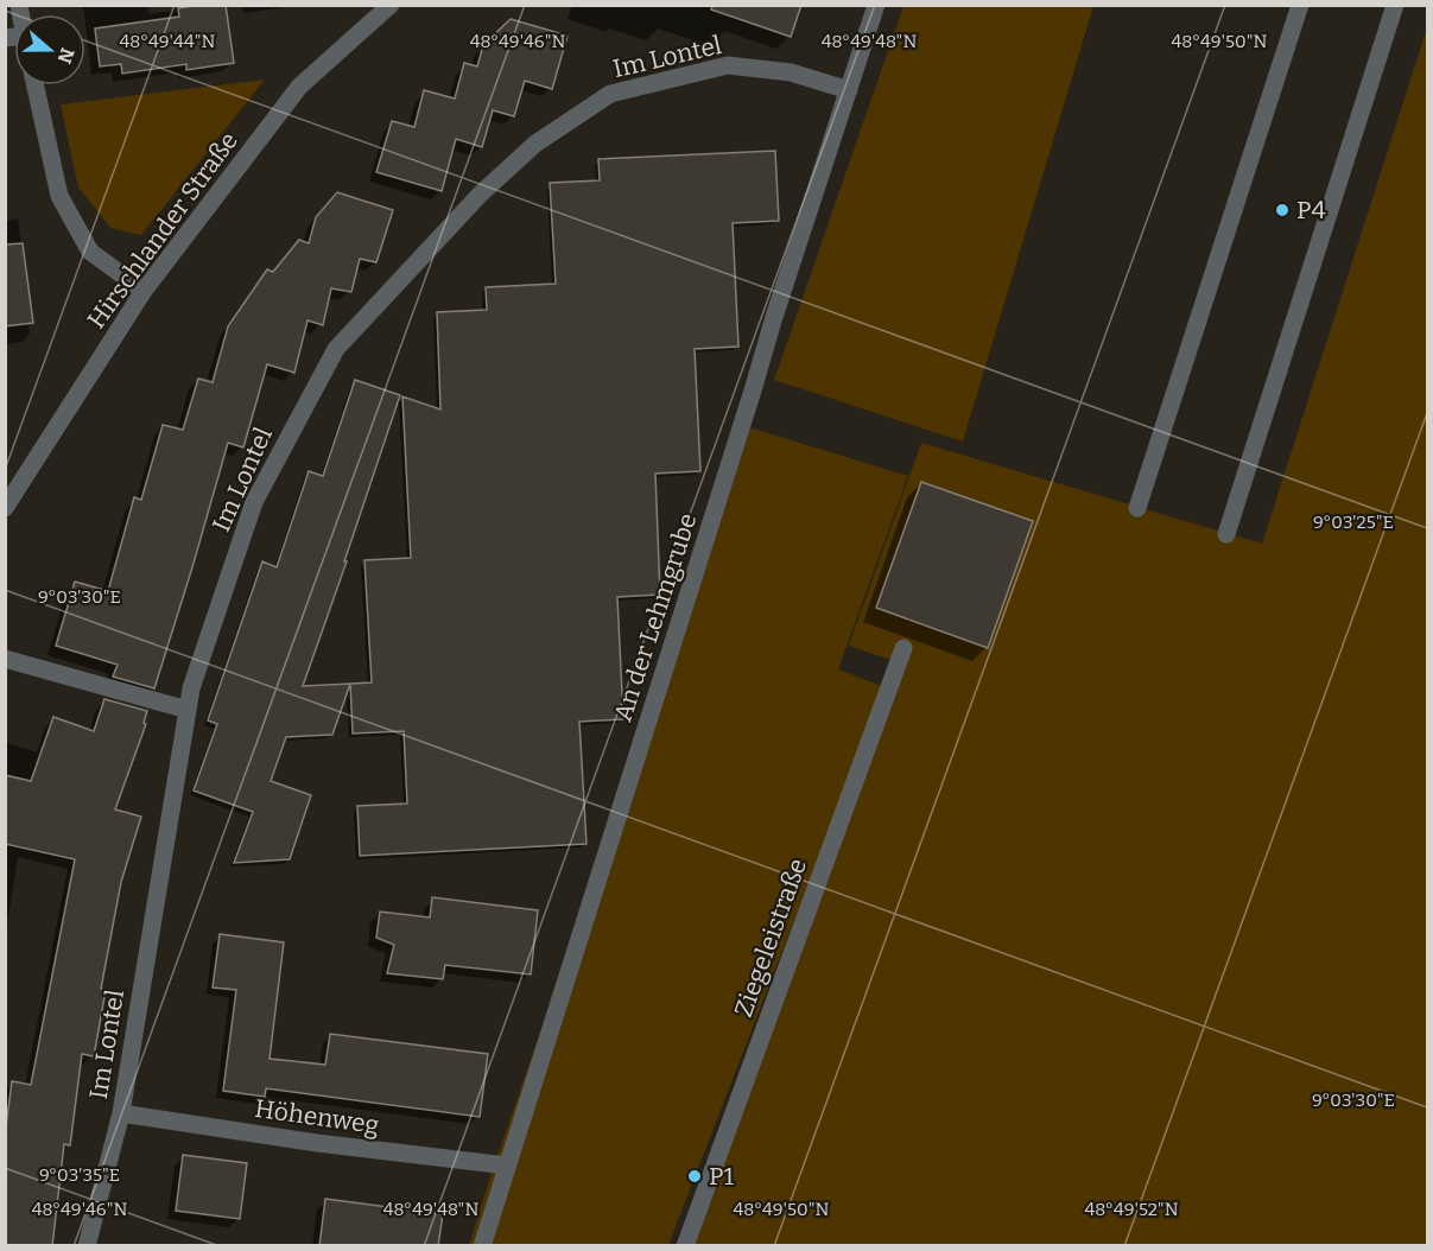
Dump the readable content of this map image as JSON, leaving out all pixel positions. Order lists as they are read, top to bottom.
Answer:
{
  "streets": {
    "street": [
      "Im Lontel",
      "Hirschlander Straße",
      "An der Lehmgrube",
      "Ziegeleistraße",
      "Höhenweg"
    ]
  },
  "crossings": [
    ["Im Lontel", "An der Lehmgrube"],
    ["Im Lontel", "Höhenweg"],
    ["An der Lehmgrube", "Höhenweg"]
  ],
  "places": ["P4", "P1"],
  "north": "right",
  "coordinates": [
    "48°49'46\"N",
    "48°49'48\"N",
    "48°49'44\"N",
    "48°49'50\"N",
    "9°03'25\"E",
    "9°03'30\"E",
    "9°03'35\"E",
    "48°49'52\"N"
  ]
}
